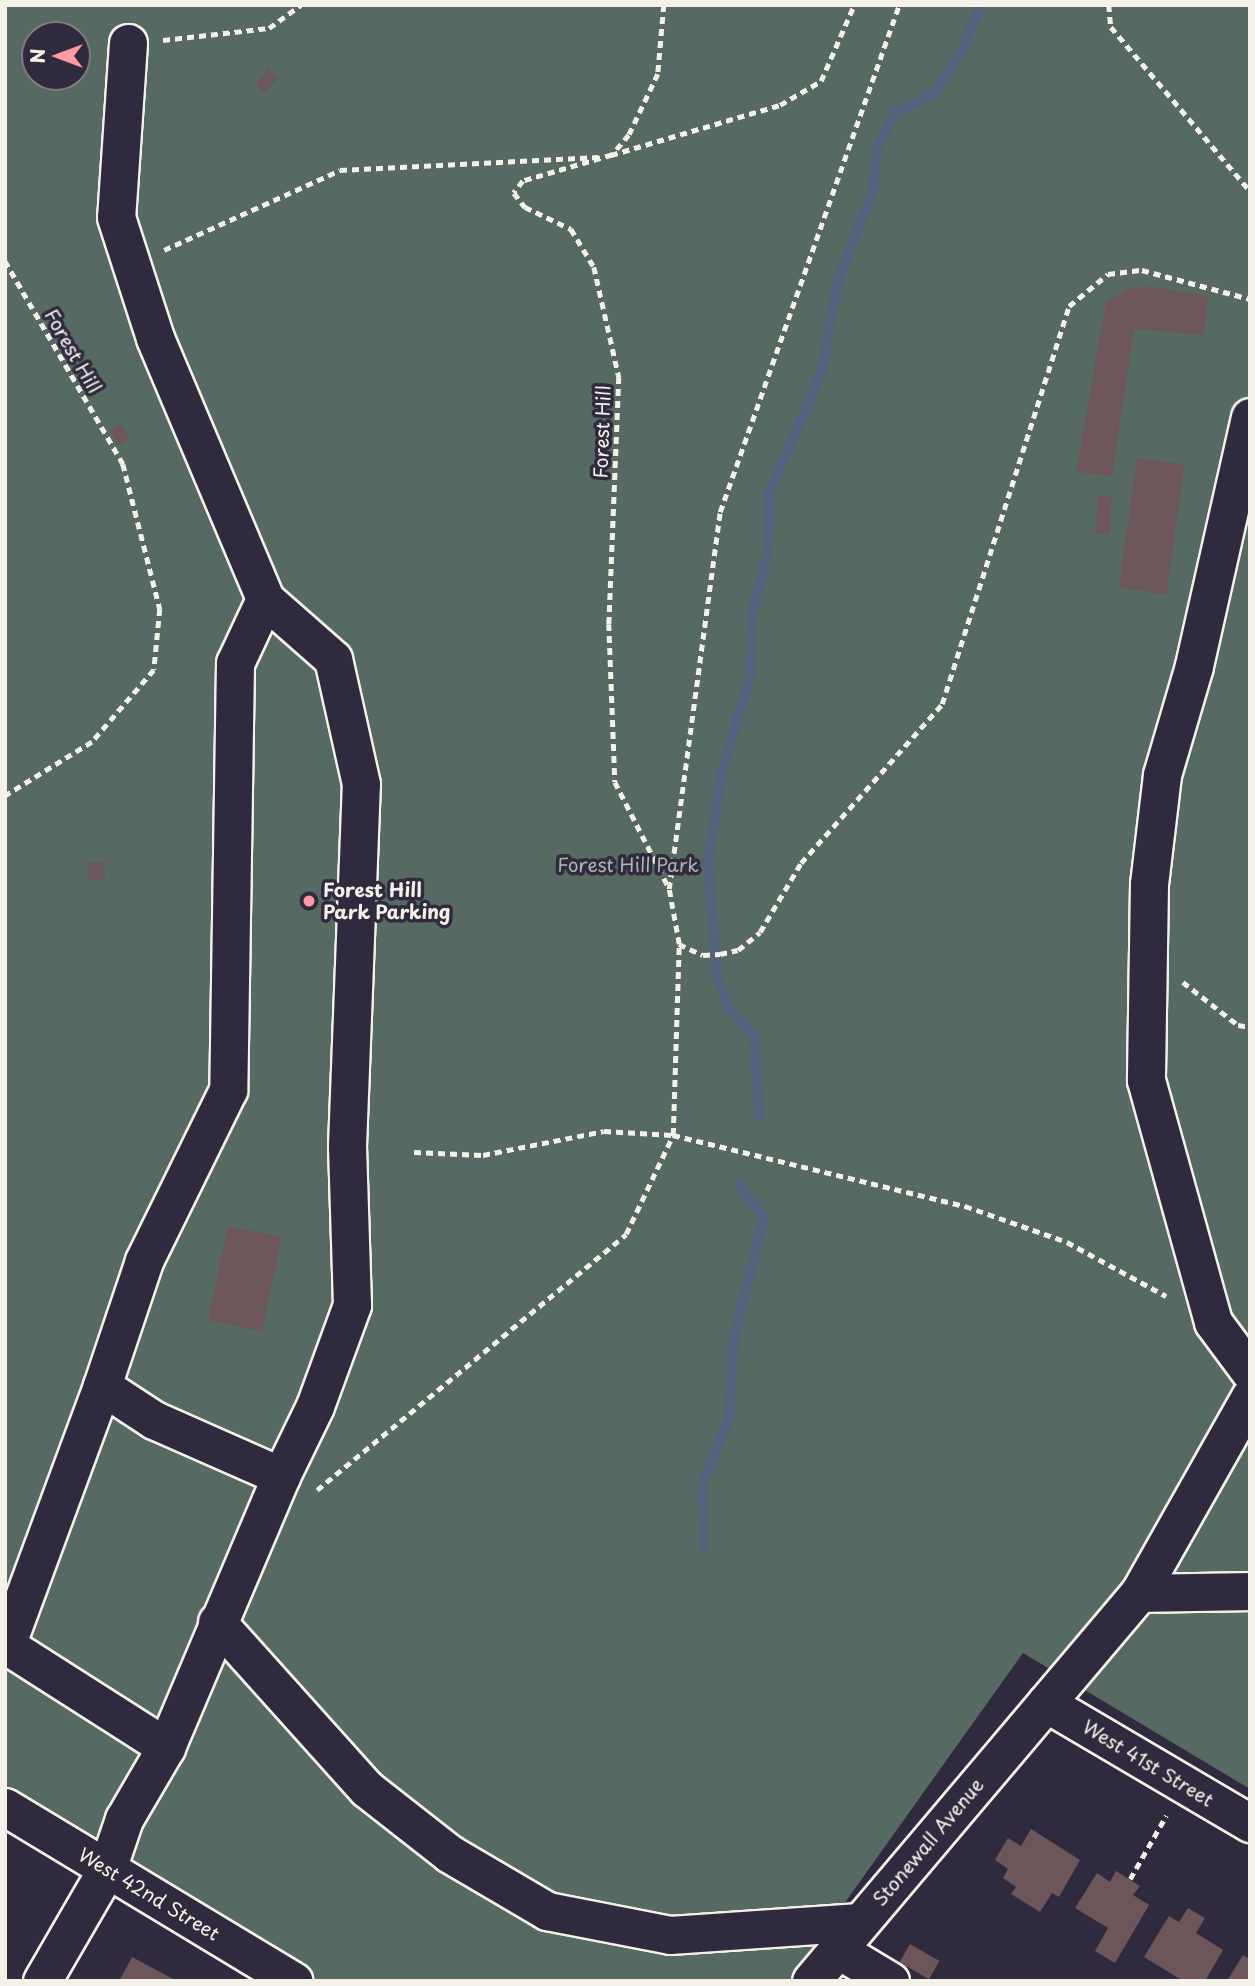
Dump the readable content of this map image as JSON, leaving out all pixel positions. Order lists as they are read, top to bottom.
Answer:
{
  "streets": {
    "street": ["West 41st Street", "Stonewall Avenue", "West 42nd Street"],
    "path": ["Forest Hill"]
  },
  "crossings": [
    ["West 41st Street", "Stonewall Avenue"]
  ],
  "parks": ["Forest Hill Park"],
  "places": ["Forest Hill Park Parking"],
  "north": "left"
}
